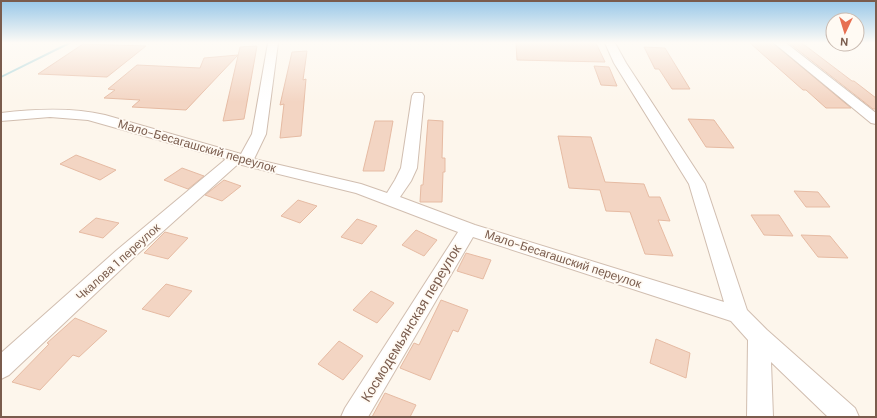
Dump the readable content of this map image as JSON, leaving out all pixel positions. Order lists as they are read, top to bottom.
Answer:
{
  "streets": {
    "street": ["Мало-Бесагашский переулок", "Чкалова 1 переулок", "Космодемьянская переулок"]
  },
  "crossings": [
    ["Мало-Бесагашский переулок", "Чкалова 1 переулок"],
    ["Мало-Бесагашский переулок", "Космодемьянская переулок"]
  ],
  "north": "bottom"
}
